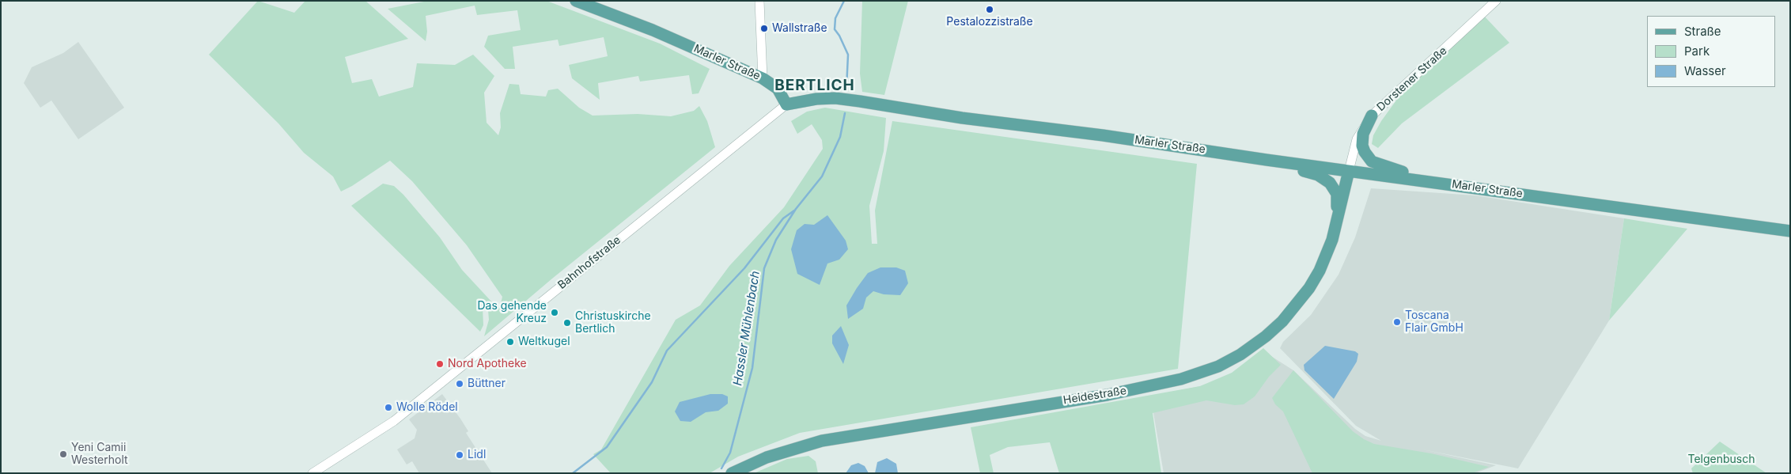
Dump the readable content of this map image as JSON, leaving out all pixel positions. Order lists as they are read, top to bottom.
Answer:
{
  "streets": {
    "main road": ["Marler Straße", "Heidestraße"],
    "street": ["Dorstener Straße", "Bahnhofstraße"]
  },
  "crossings": [
    ["Marler Straße", "Dorstener Straße"],
    ["Marler Straße", "Bahnhofstraße"],
    ["Marler Straße", "Heidestraße"],
    ["Dorstener Straße", "Heidestraße"]
  ],
  "districts": ["BERTLICH"],
  "water": ["Hassler Mühlenbach"],
  "parks": ["Telgenbusch"],
  "places": [
    "Pestalozzistraße",
    "Wallstraße",
    "Das gehende Kreuz",
    "Toscana Flair GmbH",
    "Christuskirche Bertlich",
    "Weltkugel",
    "Nord Apotheke",
    "Büttner",
    "Wolle Rödel",
    "Yeni Camii Westerholt",
    "Lidl"
  ],
  "legend": ["Straße", "Park", "Wasser"]
}
